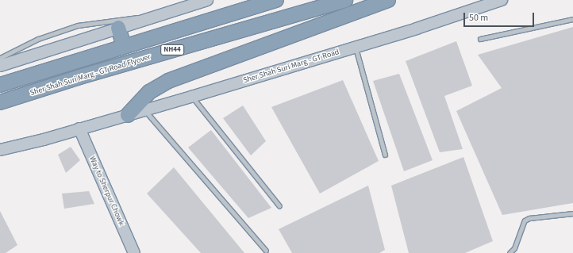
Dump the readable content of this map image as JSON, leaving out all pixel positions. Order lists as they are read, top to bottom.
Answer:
{
  "streets": {
    "highway": ["NH44", "Sher Shah Suri Marg - GT Road Flyover"],
    "street": ["Sher Shah Suri Marg - GT Road", "Way to Sherpur Chowk"]
  },
  "crossings": [
    ["Sher Shah Suri Marg - GT Road", "Way to Sherpur Chowk"]
  ],
  "scale_bar": "50 m"
}
